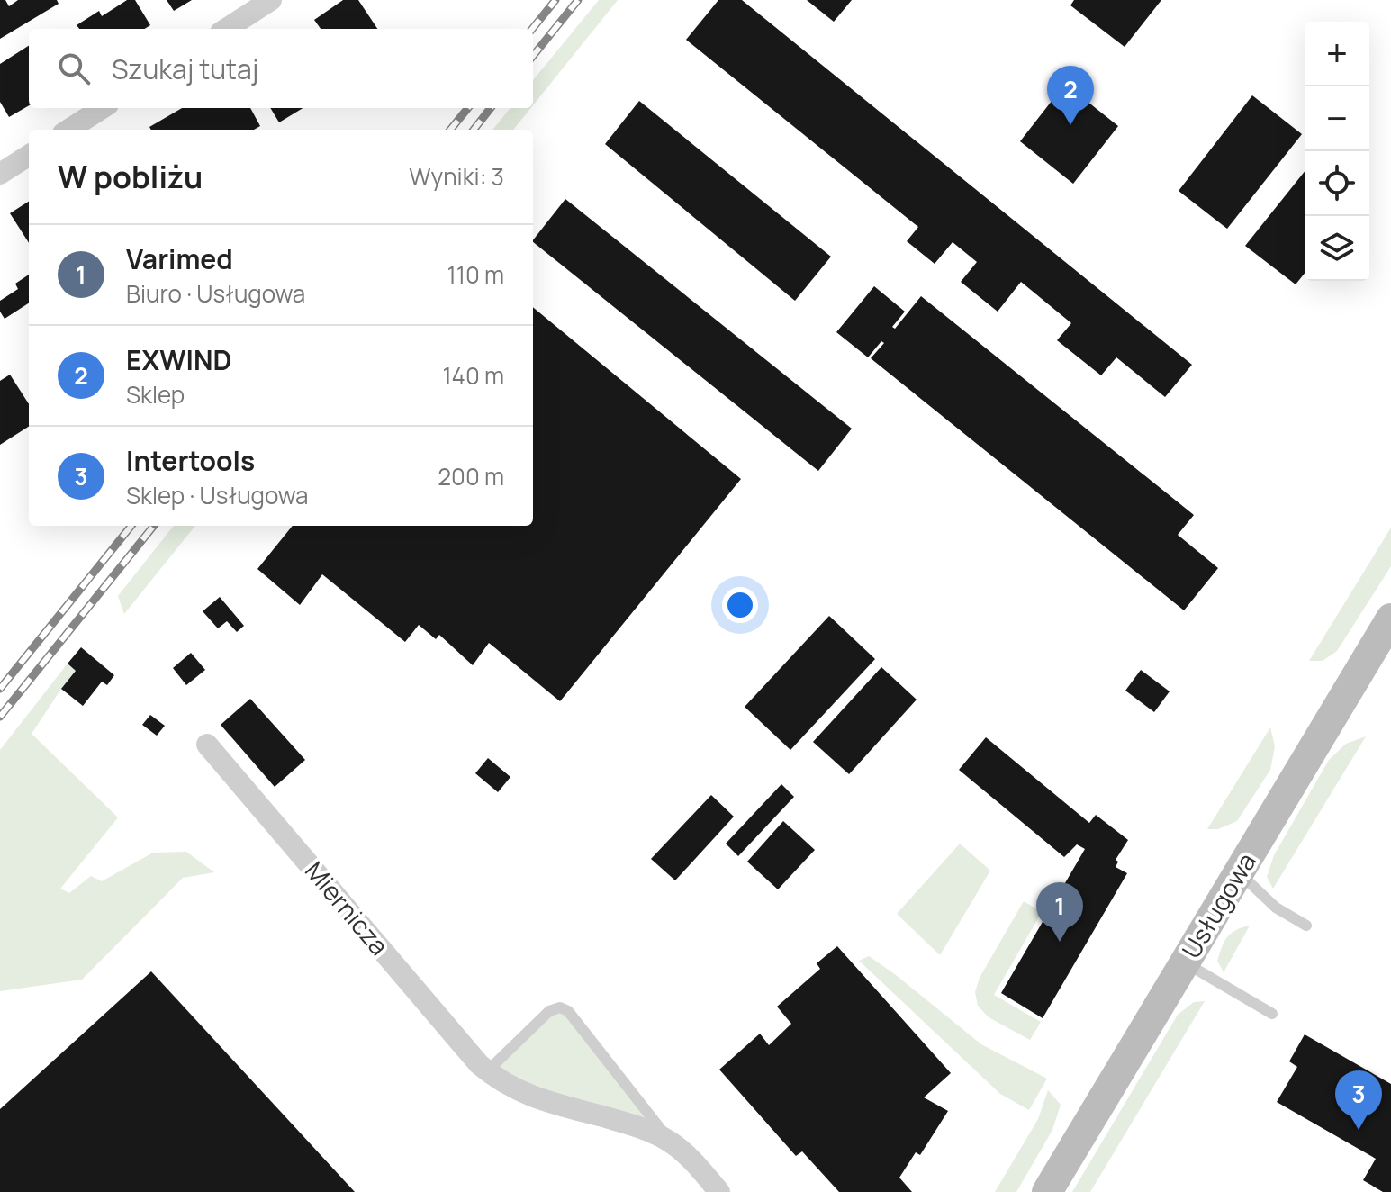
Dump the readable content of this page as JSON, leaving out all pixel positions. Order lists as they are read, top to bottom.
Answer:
{
  "streets": {
    "street": ["Usługowa", "Miernicza"]
  },
  "page": {
    "map_buttons": ["+", "−"],
    "search": "Szukaj tutaj",
    "pins": ["2", "1", "3"],
    "heading": ["W pobliżu", "Wyniki: 3"],
    "list": [
      {
        "mark": "1",
        "name": "Varimed",
        "note": "Biuro · Usługowa",
        "value": "110 m"
      },
      {
        "mark": "2",
        "name": "EXWIND",
        "note": "Sklep",
        "value": "140 m"
      },
      {
        "mark": "3",
        "name": "Intertools",
        "note": "Sklep · Usługowa",
        "value": "200 m"
      }
    ]
  }
}
